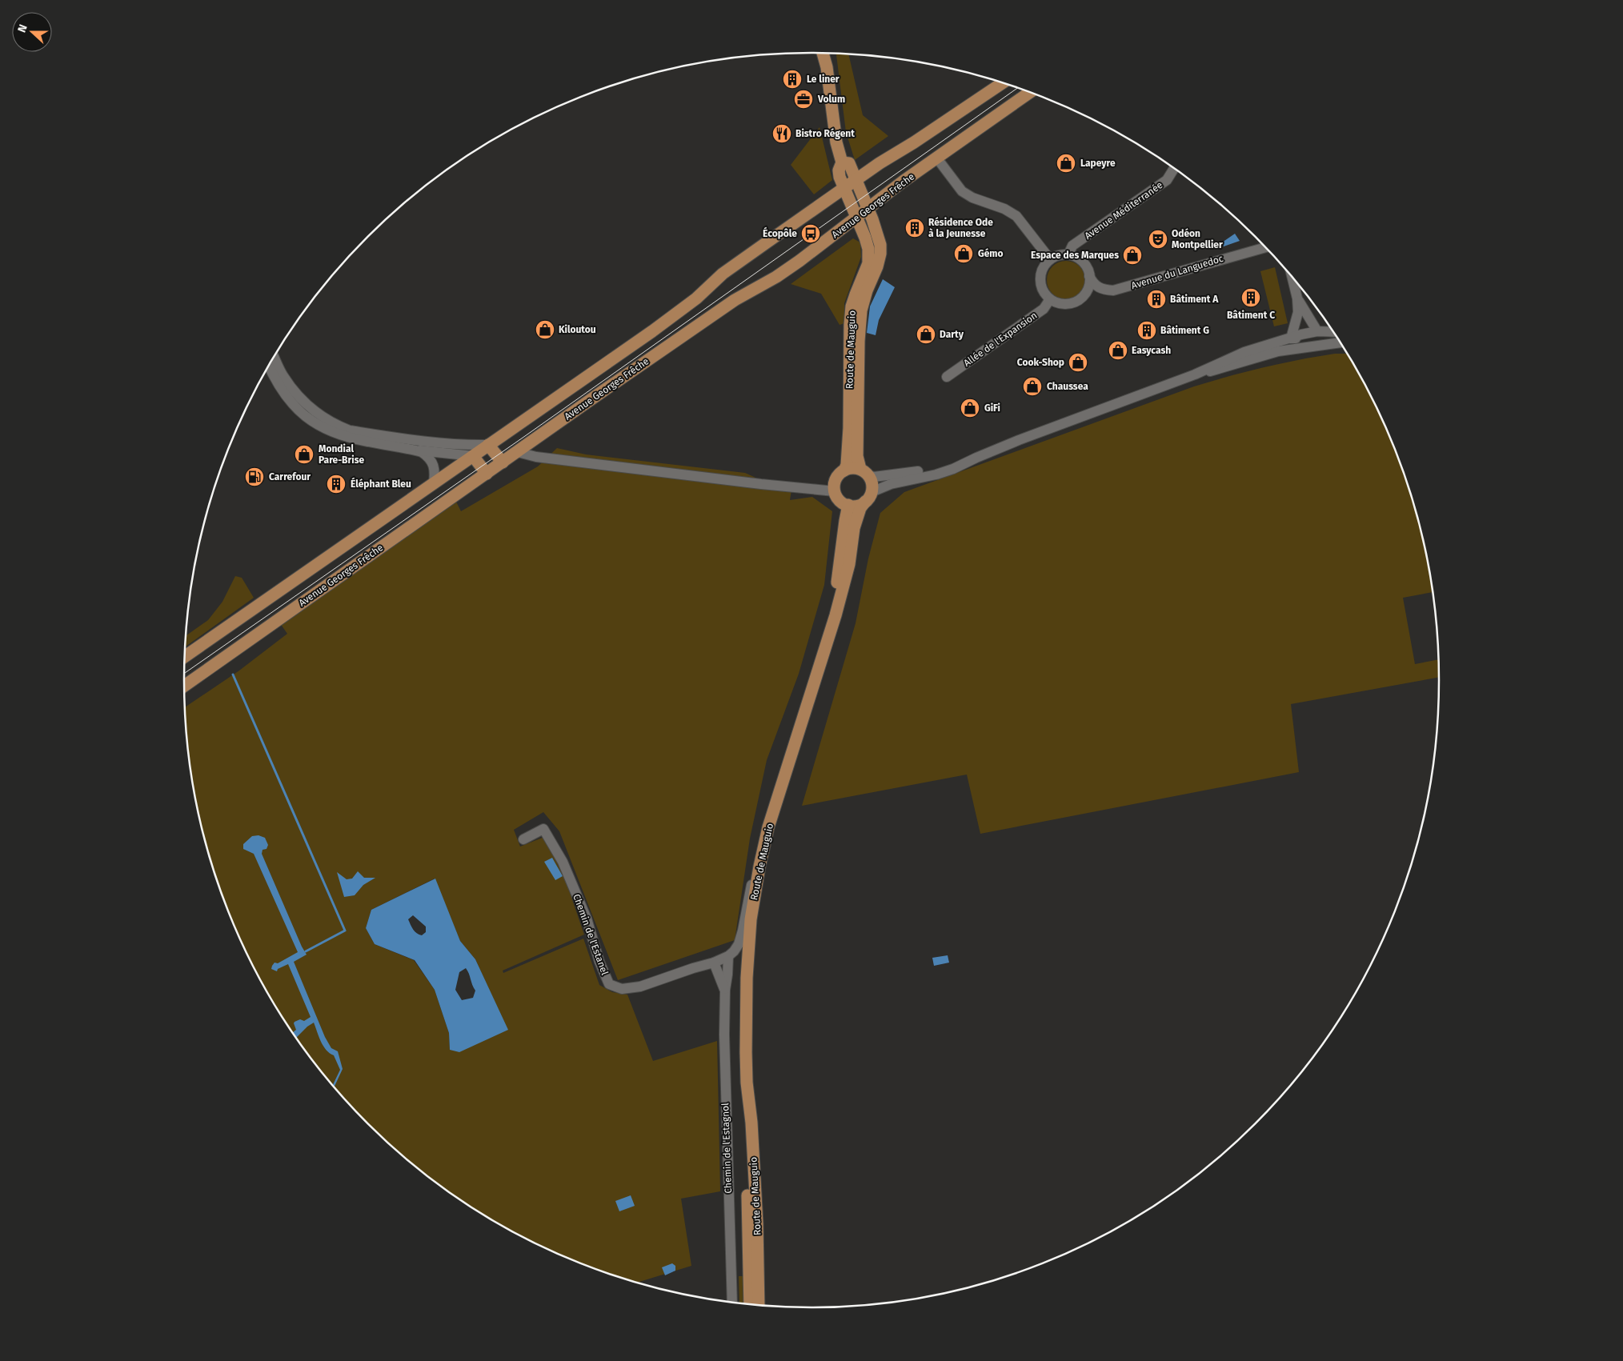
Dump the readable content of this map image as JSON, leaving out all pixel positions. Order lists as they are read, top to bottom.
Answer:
{
  "streets": {
    "main road": ["Avenue Georges Frêche", "Route de Mauguio"],
    "street": [
      "Avenue Méditerranée",
      "Avenue du Languedoc",
      "Allée de l'Expansion",
      "Chemin de l'Estanel",
      "Chemin de l'Estagnol"
    ]
  },
  "crossings": [
    ["Avenue Georges Frêche", "Route de Mauguio"],
    ["Avenue Méditerranée", "Avenue du Languedoc"],
    ["Avenue Méditerranée", "Allée de l'Expansion"],
    ["Avenue du Languedoc", "Allée de l'Expansion"],
    ["Chemin de l'Estanel", "Chemin de l'Estagnol"]
  ],
  "places": {
    "building": [
      "Le liner",
      "Résidence Ode à la Jeunesse",
      "Bâtiment C",
      "Bâtiment A",
      "Bâtiment G",
      "Éléphant Bleu"
    ],
    "office": ["Volum"],
    "restaurant": ["Bistro Régent"],
    "shop": [
      "Lapeyre",
      "Gémo",
      "Espace des Marques",
      "Kiloutou",
      "Darty",
      "Easycash",
      "Cook-Shop",
      "Chaussea",
      "GiFi",
      "Mondial Pare-Brise"
    ],
    "bus stop": ["Écopôle"],
    "theatre": ["Odéon Montpellier"],
    "fuel station": ["Carrefour"]
  },
  "north": "left"
}
